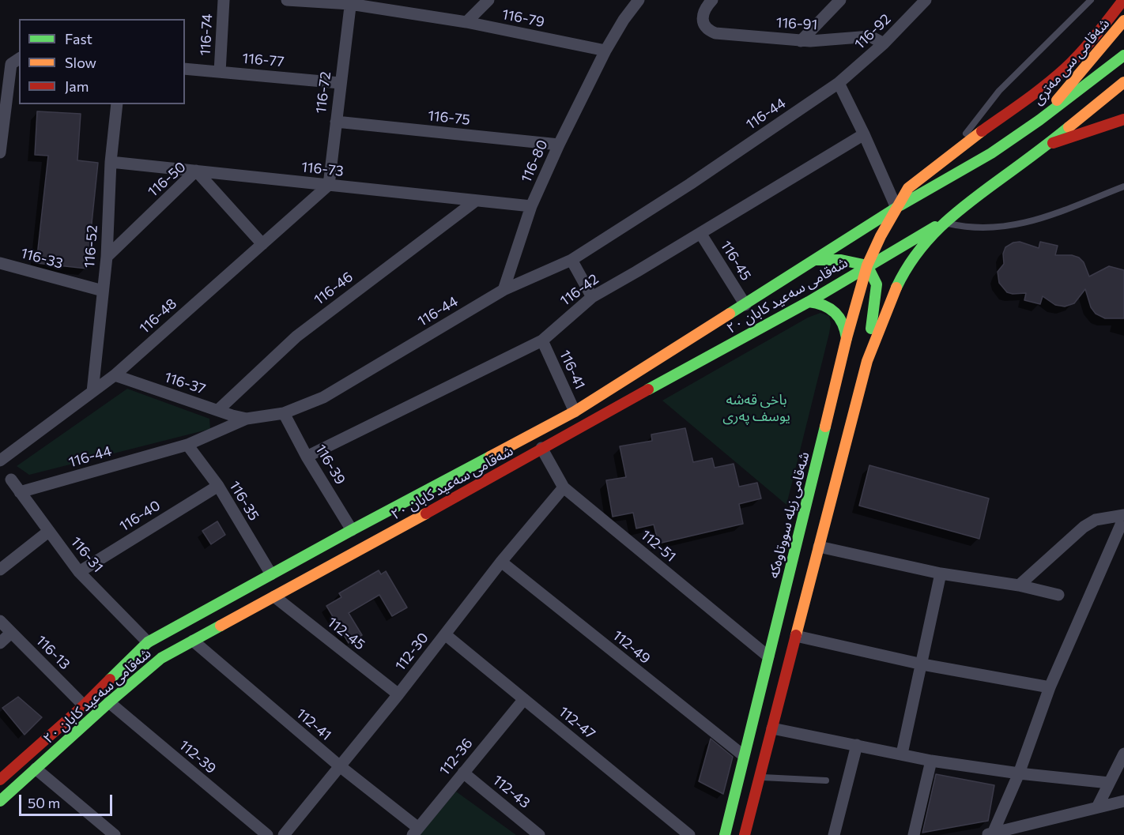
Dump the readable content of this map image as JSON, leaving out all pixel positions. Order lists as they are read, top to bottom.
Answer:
{
  "streets": {
    "main road": ["شەقامی سی مەتری", "شەقامی سەعید کابان ٢٠", "شەقامی زیلە سووتاوەکە"],
    "street": [
      "116-79",
      "116-91",
      "116-92",
      "116-74",
      "116-77",
      "116-72",
      "116-44",
      "116-75",
      "116-80",
      "116-73",
      "116-50",
      "116-52",
      "116-33",
      "116-45",
      "116-46",
      "116-42",
      "116-48",
      "116-41",
      "116-37",
      "116-39",
      "116-35",
      "116-40",
      "112-51",
      "116-31",
      "112-45",
      "112-49",
      "112-30",
      "116-13",
      "112-47",
      "112-41",
      "112-39",
      "112-36",
      "112-43"
    ]
  },
  "crossings": [
    ["116-79", "116-72"],
    ["116-79", "116-80"],
    ["116-91", "116-92"],
    ["116-92", "116-44"],
    ["116-74", "116-77"],
    ["116-77", "116-72"],
    ["شەقامی سی مەتری", "شەقامی سەعید کابان ٢٠"],
    ["116-72", "116-75"],
    ["116-72", "116-73"],
    ["116-72", "116-48"],
    ["116-44", "116-80"],
    ["116-44", "116-37"],
    ["116-44", "116-39"],
    ["116-44", "116-35"],
    ["116-44", "116-31"],
    ["116-75", "116-80"],
    ["116-80", "116-73"],
    ["116-73", "116-50"],
    ["116-73", "116-52"],
    ["116-73", "116-46"],
    ["116-73", "116-48"],
    ["116-50", "116-52"],
    ["116-50", "116-48"],
    ["116-52", "116-33"],
    ["116-52", "116-48"],
    ["116-45", "116-42"],
    ["116-45", "شەقامی سەعید کابان ٢٠"],
    ["116-46", "116-37"],
    ["116-42", "116-41"],
    ["116-42", "116-39"],
    ["شەقامی سەعید کابان ٢٠", "116-41"],
    ["شەقامی سەعید کابان ٢٠", "116-39"],
    ["شەقامی سەعید کابان ٢٠", "116-35"],
    ["شەقامی سەعید کابان ٢٠", "شەقامی زیلە سووتاوەکە"],
    ["شەقامی سەعید کابان ٢٠", "112-51"],
    ["شەقامی سەعید کابان ٢٠", "116-31"],
    ["شەقامی سەعید کابان ٢٠", "112-45"],
    ["شەقامی سەعید کابان ٢٠", "116-13"],
    ["شەقامی سەعید کابان ٢٠", "112-41"],
    ["شەقامی سەعید کابان ٢٠", "112-39"],
    ["116-48", "116-37"],
    ["116-35", "116-40"],
    ["شەقامی زیلە سووتاوەکە", "112-51"],
    ["شەقامی زیلە سووتاوەکە", "112-49"],
    ["116-40", "116-31"],
    ["112-51", "112-30"],
    ["112-45", "112-30"],
    ["112-49", "112-30"],
    ["112-30", "112-47"],
    ["112-30", "112-41"],
    ["112-47", "112-36"],
    ["112-41", "112-36"],
    ["112-36", "112-43"]
  ],
  "parks": ["باخی قەشە یوسف پەری"],
  "legend": ["Fast", "Slow", "Jam"],
  "scale_bar": "50 m"
}
